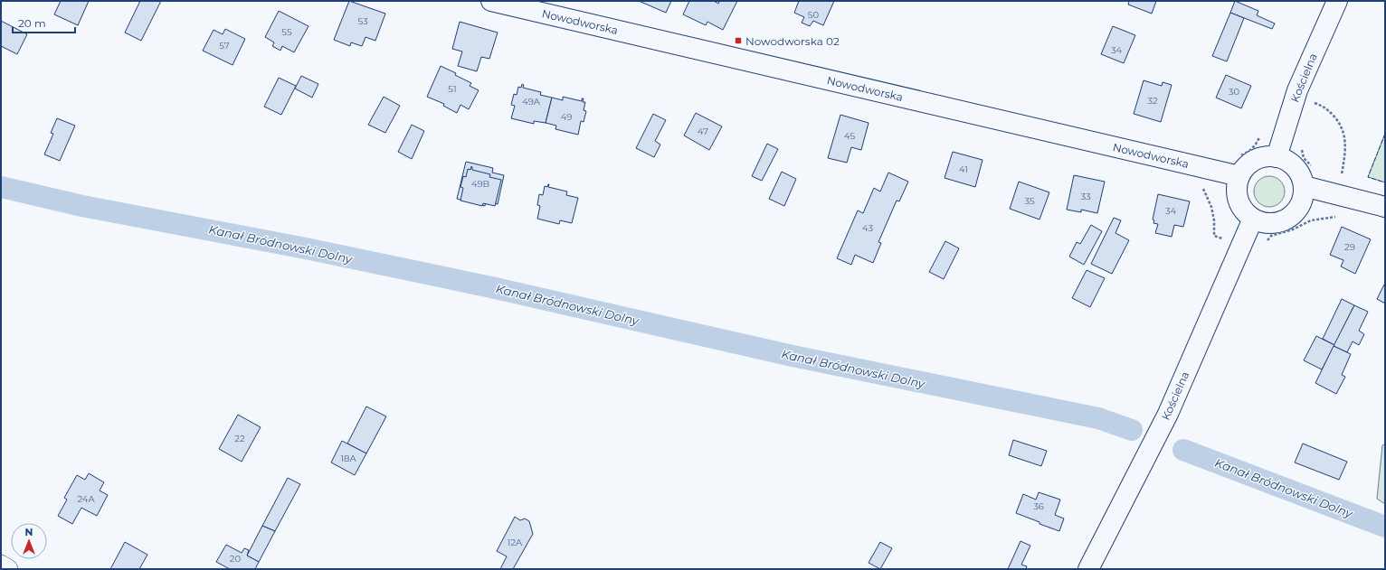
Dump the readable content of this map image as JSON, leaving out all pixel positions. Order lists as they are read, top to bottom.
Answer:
{
  "streets": {
    "main road": ["Nowodworska", "Kościelna"]
  },
  "crossings": [
    ["Nowodworska", "Kościelna"]
  ],
  "water": ["Kanał Bródnowski Dolny"],
  "places": {
    "transit": ["Nowodworska 02"]
  },
  "house_numbers": [
    "50",
    "53",
    "55",
    "57",
    "34",
    "51",
    "30",
    "32",
    "49A",
    "49",
    "47",
    "45",
    "41",
    "49B",
    "33",
    "35",
    "34",
    "43",
    "29",
    "22",
    "18A",
    "24A",
    "36",
    "12A",
    "20"
  ],
  "scale_bar": "20 m",
  "north": "top"
}
